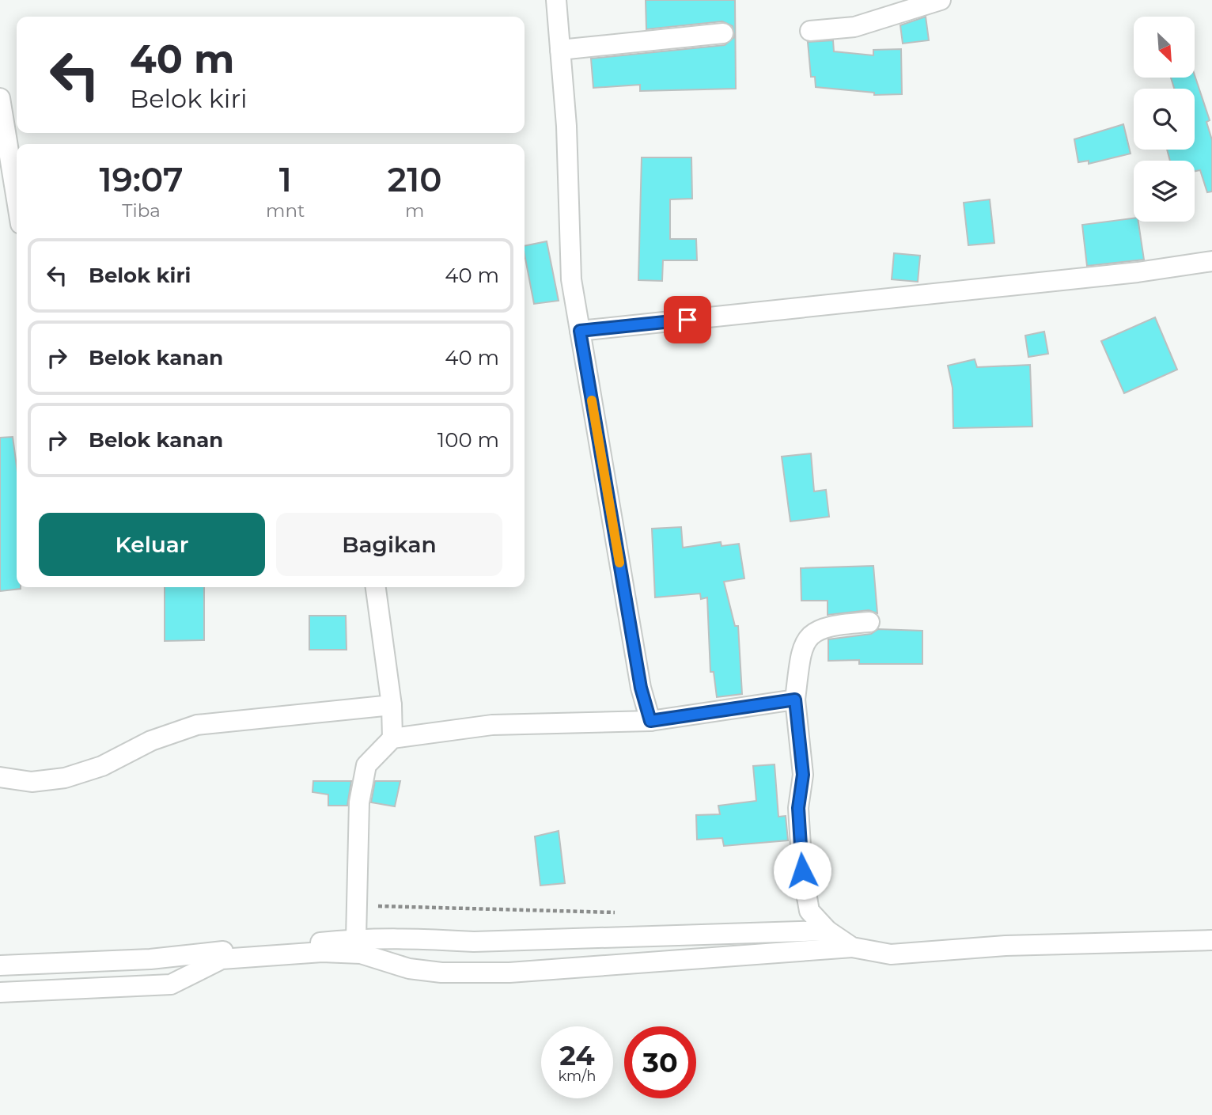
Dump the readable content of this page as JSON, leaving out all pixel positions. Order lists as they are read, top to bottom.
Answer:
{
  "north": "bottom right",
  "page": {
    "turn": ["40 m", "Belok kiri"],
    "eta": [
      "19:07",
      "Tiba",
      "1",
      "mnt",
      "210",
      "m"
    ],
    "list": [
      {
        "name": "Belok kiri",
        "value": "40 m"
      },
      {
        "name": "Belok kanan",
        "value": "40 m"
      },
      {
        "name": "Belok kanan",
        "value": "100 m"
      }
    ],
    "buttons": ["Keluar", "Bagikan"],
    "speed": "24 km/h",
    "limit": "30"
  }
}
